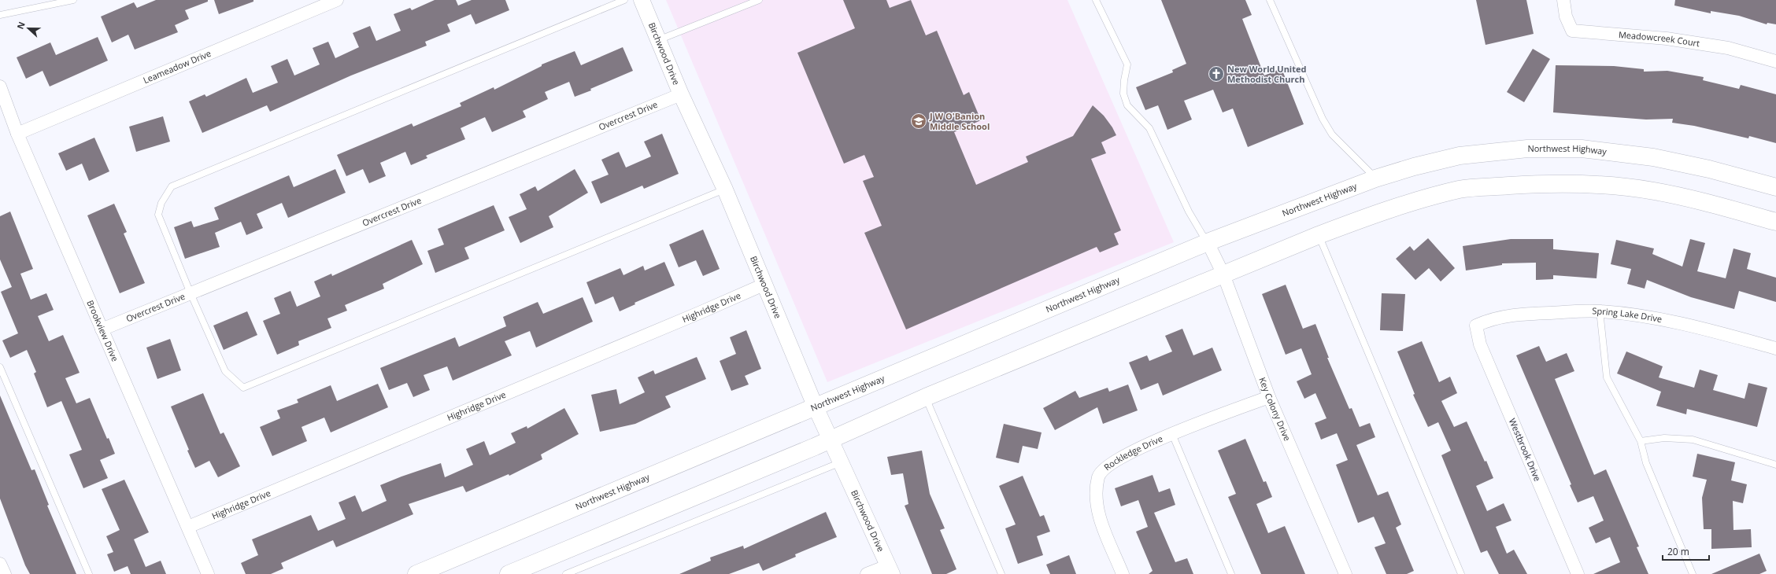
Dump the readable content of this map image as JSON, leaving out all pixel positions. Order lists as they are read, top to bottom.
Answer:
{
  "streets": {
    "main road": ["Northwest Highway"],
    "street": [
      "Meadowcreek Court",
      "Birchwood Drive",
      "Leameadow Drive",
      "Overcrest Drive",
      "Highridge Drive",
      "Spring Lake Drive",
      "Brookview Drive",
      "Key Colony Drive",
      "Westbrook Drive",
      "Rockledge Drive"
    ]
  },
  "crossings": [
    ["Birchwood Drive", "Overcrest Drive"],
    ["Birchwood Drive", "Northwest Highway"],
    ["Birchwood Drive", "Highridge Drive"],
    ["Leameadow Drive", "Brookview Drive"],
    ["Overcrest Drive", "Brookview Drive"],
    ["Northwest Highway", "Key Colony Drive"],
    ["Highridge Drive", "Brookview Drive"],
    ["Spring Lake Drive", "Westbrook Drive"],
    ["Key Colony Drive", "Rockledge Drive"]
  ],
  "places": {
    "church": ["New World United Methodist Church"],
    "school or university": ["J W O'Banion Middle School"]
  },
  "scale_bar": "20 m",
  "north": "left"
}
